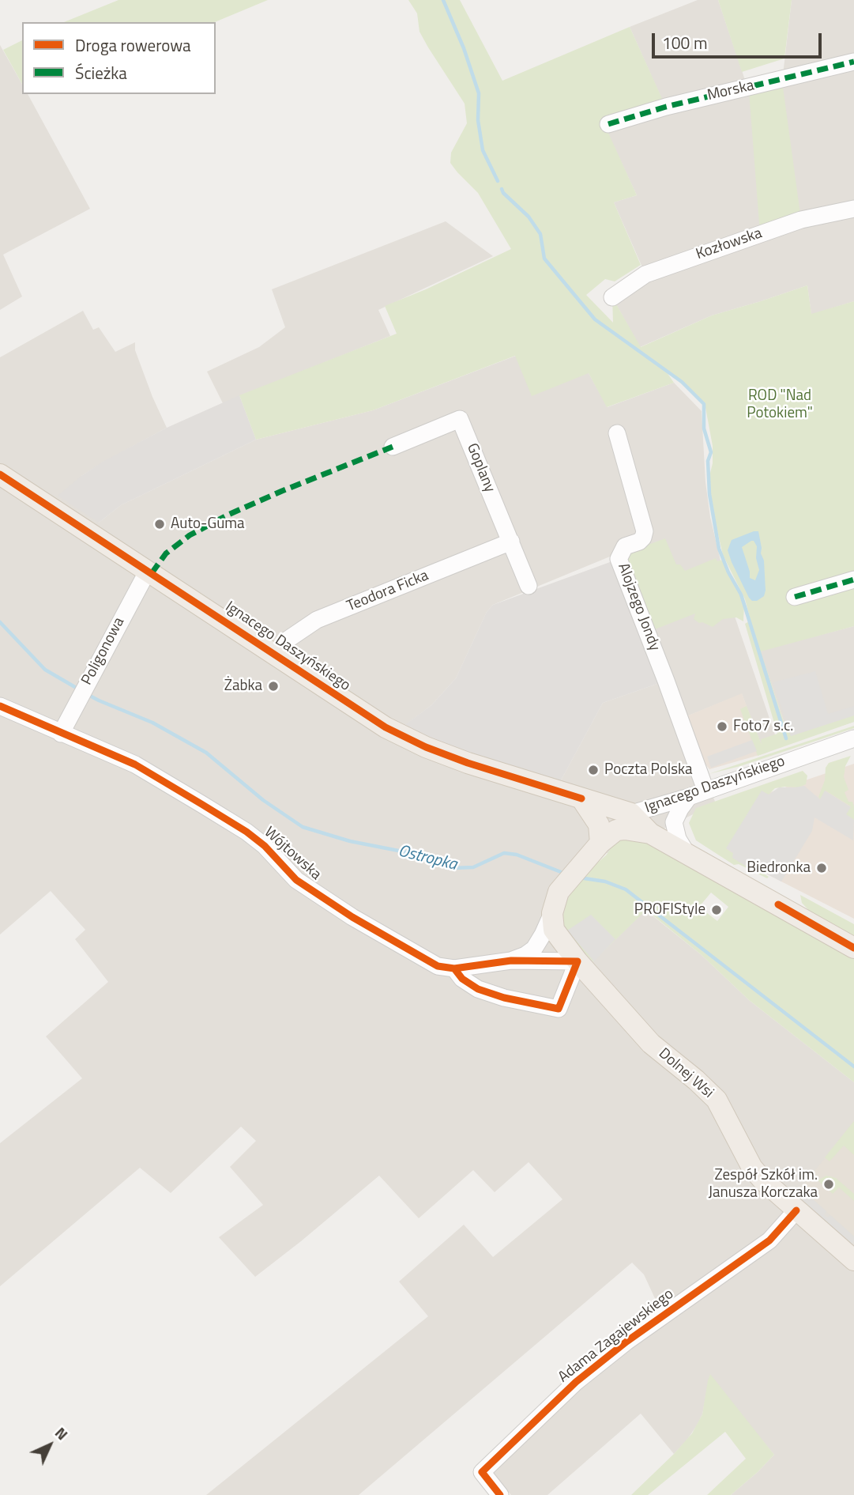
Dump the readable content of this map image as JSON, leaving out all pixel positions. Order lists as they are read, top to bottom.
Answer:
{
  "streets": {
    "main road": ["Ignacego Daszyńskiego", "Dolnej Wsi"],
    "street": [
      "Morska",
      "Kozłowska",
      "Goplany",
      "Teodora Ficka",
      "Alojzego Jondy",
      "Poligonowa",
      "Wójtowska",
      "Adama Zagajewskiego"
    ]
  },
  "crossings": [
    ["Goplany", "Teodora Ficka"],
    ["Teodora Ficka", "Ignacego Daszyńskiego"],
    ["Alojzego Jondy", "Ignacego Daszyńskiego"],
    ["Ignacego Daszyńskiego", "Poligonowa"],
    ["Poligonowa", "Wójtowska"],
    ["Wójtowska", "Dolnej Wsi"],
    ["Dolnej Wsi", "Adama Zagajewskiego"]
  ],
  "water": ["Ostropka"],
  "parks": ["ROD \"Nad Potokiem\""],
  "places": [
    "Auto-Guma",
    "Żabka",
    "Foto7 s.c.",
    "Poczta Polska",
    "Biedronka",
    "PROFIStyle",
    "Zespół Szkół im. Janusza Korczaka"
  ],
  "legend": ["Droga rowerowa", "Ścieżka"],
  "scale_bar": "100 m",
  "north": "top right"
}
